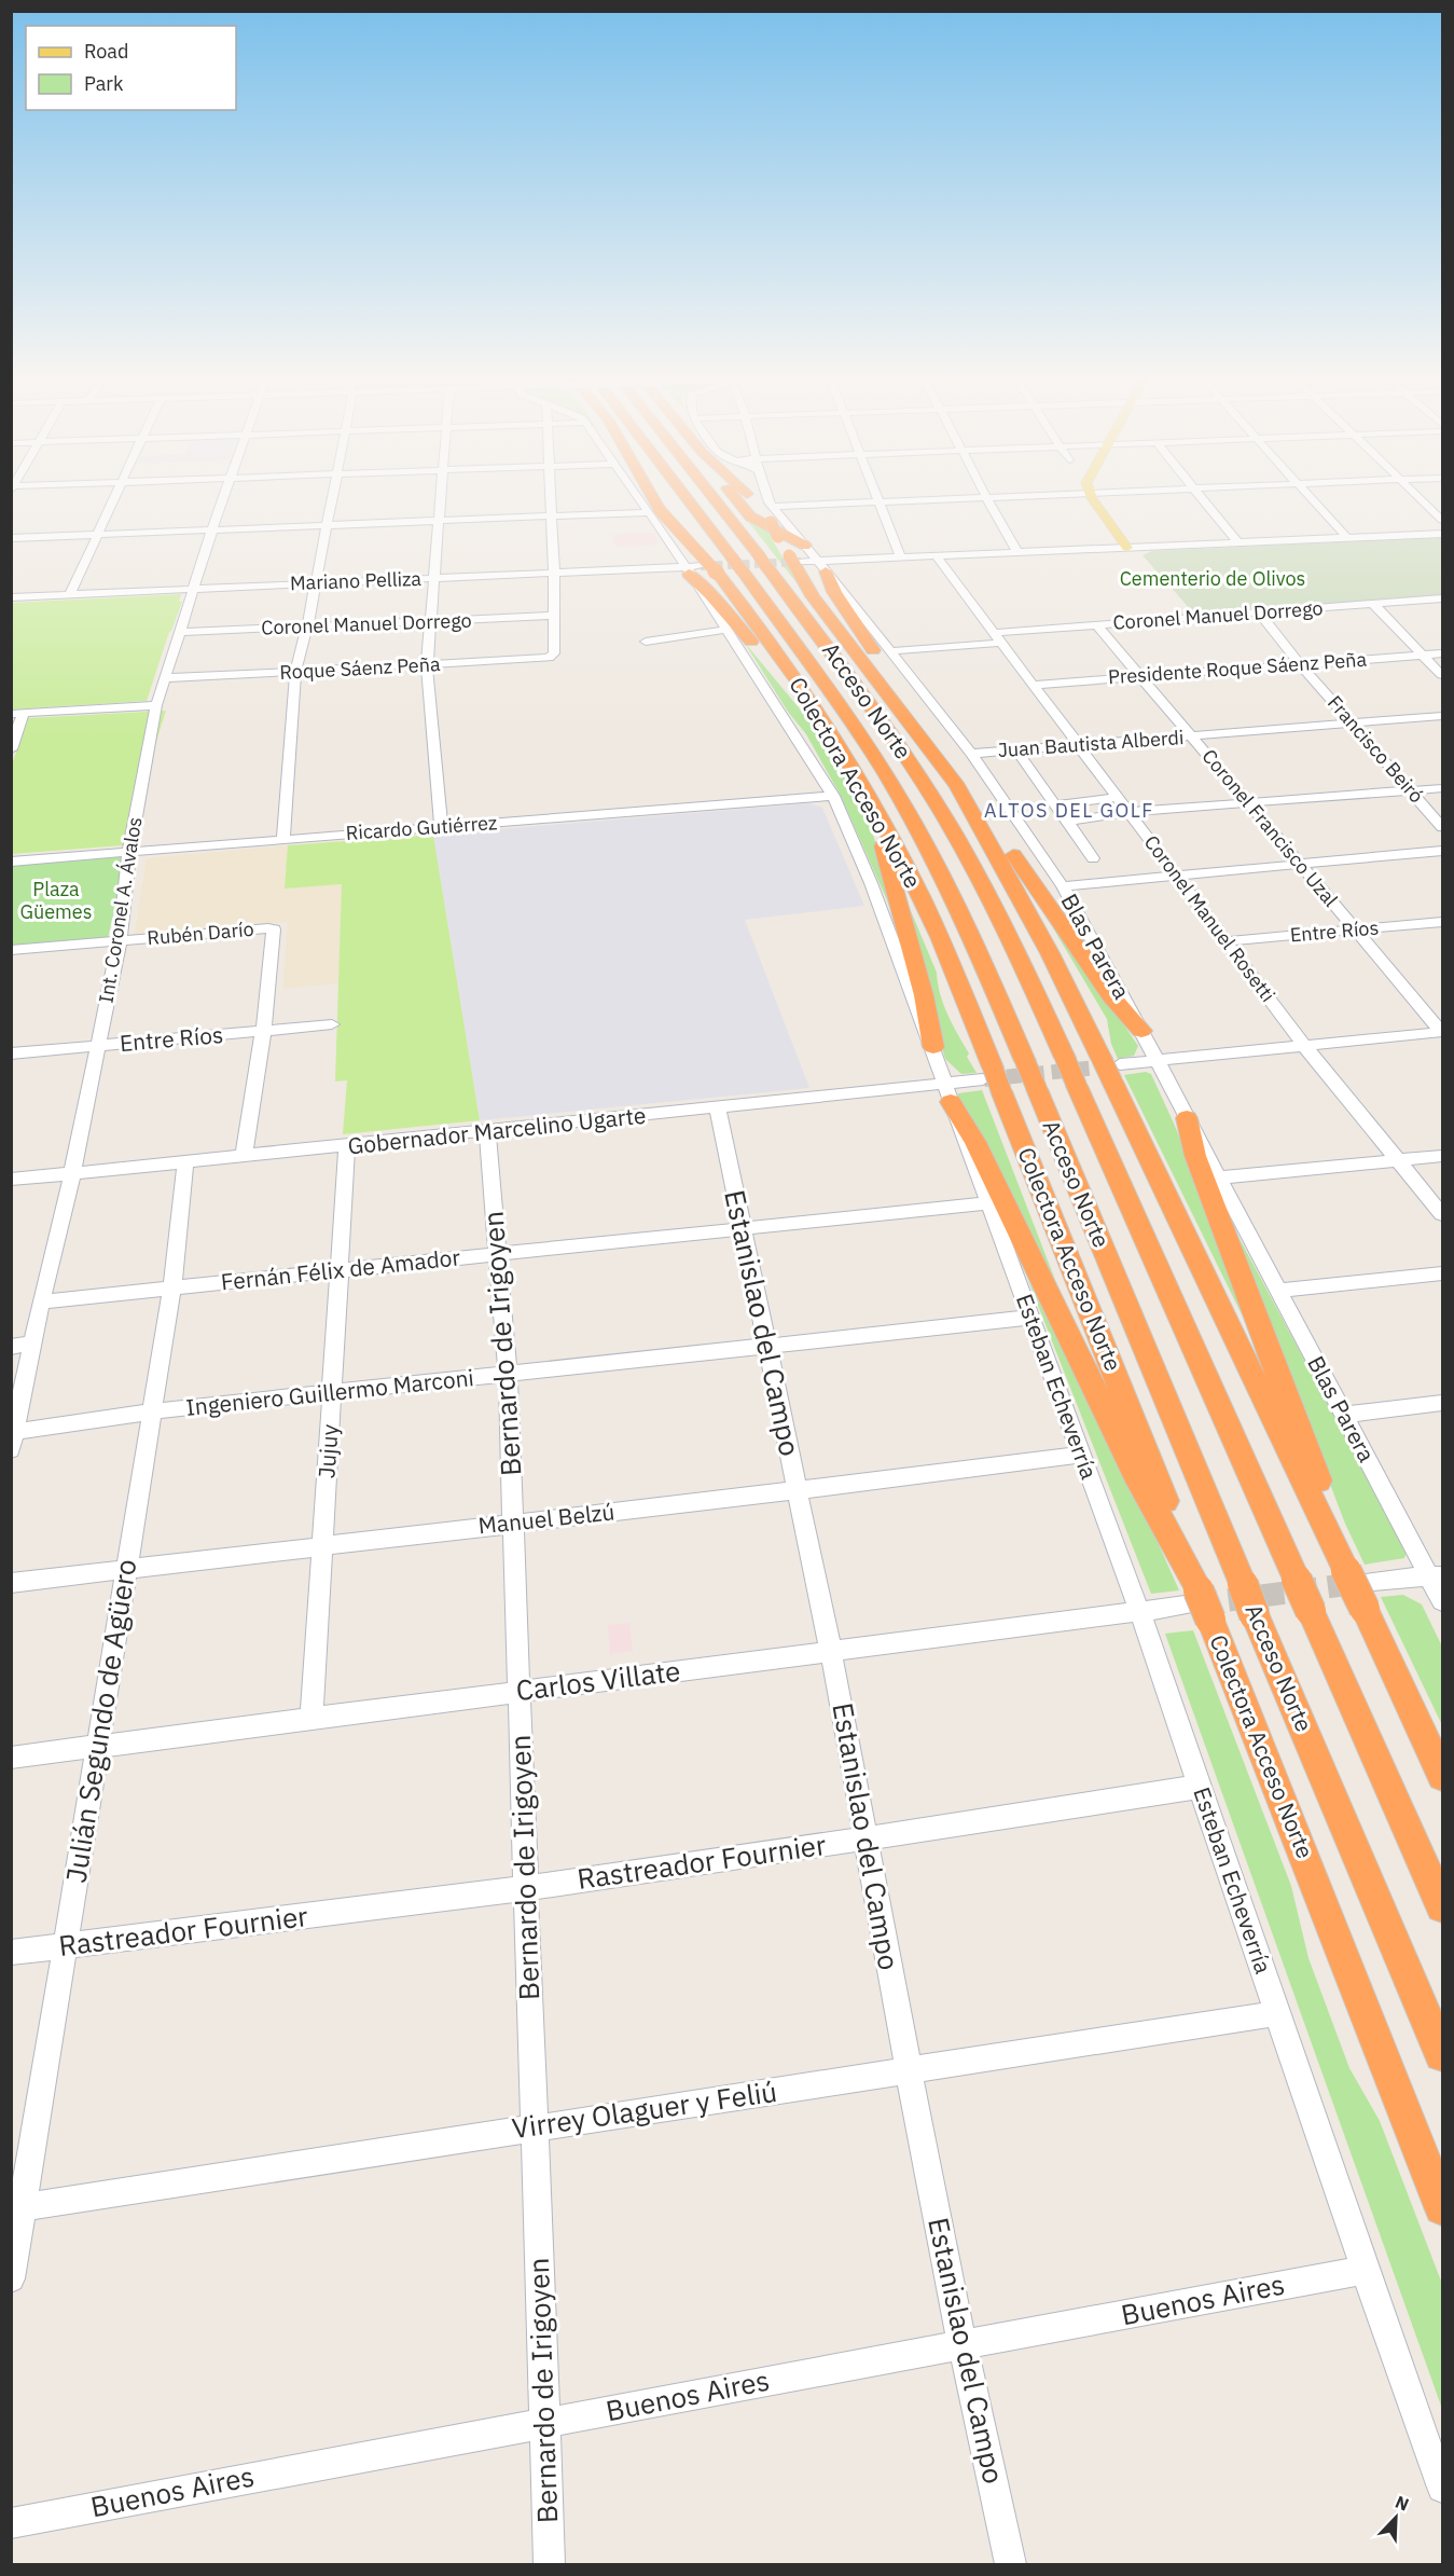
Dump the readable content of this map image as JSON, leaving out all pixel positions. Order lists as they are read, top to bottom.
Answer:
{
  "streets": {
    "highway": ["Acceso Norte", "Colectora Acceso Norte"],
    "street": [
      "Mariano Pelliza",
      "Coronel Manuel Dorrego",
      "Roque Sáenz Peña",
      "Presidente Roque Sáenz Peña",
      "Juan Bautista Alberdi",
      "Francisco Beiró",
      "Ricardo Gutiérrez",
      "Coronel Francisco Uzal",
      "Int. Coronel A. Ávalos",
      "Coronel Manuel Rosetti",
      "Entre Ríos",
      "Rubén Darío",
      "Blas Parera",
      "Gobernador Marcelino Ugarte",
      "Fernán Félix de Amador",
      "Estanislao del Campo",
      "Bernardo de Irigoyen",
      "Esteban Echeverría",
      "Ingeniero Guillermo Marconi",
      "Jujuy",
      "Manuel Belzú",
      "Carlos Villate",
      "Julián Segundo de Agüero",
      "Rastreador Fournier",
      "Virrey Olaguer y Feliú",
      "Buenos Aires"
    ]
  },
  "crossings": [
    ["Mariano Pelliza", "Int. Coronel A. Ávalos"],
    ["Mariano Pelliza", "Esteban Echeverría"],
    ["Coronel Manuel Dorrego", "Roque Sáenz Peña"],
    ["Coronel Manuel Dorrego", "Francisco Beiró"],
    ["Coronel Manuel Dorrego", "Coronel Francisco Uzal"],
    ["Coronel Manuel Dorrego", "Int. Coronel A. Ávalos"],
    ["Coronel Manuel Dorrego", "Coronel Manuel Rosetti"],
    ["Coronel Manuel Dorrego", "Blas Parera"],
    ["Roque Sáenz Peña", "Int. Coronel A. Ávalos"],
    ["Presidente Roque Sáenz Peña", "Francisco Beiró"],
    ["Presidente Roque Sáenz Peña", "Coronel Francisco Uzal"],
    ["Presidente Roque Sáenz Peña", "Coronel Manuel Rosetti"],
    ["Juan Bautista Alberdi", "Francisco Beiró"],
    ["Juan Bautista Alberdi", "Coronel Francisco Uzal"],
    ["Juan Bautista Alberdi", "Coronel Manuel Rosetti"],
    ["Juan Bautista Alberdi", "Blas Parera"],
    ["Colectora Acceso Norte", "Gobernador Marcelino Ugarte"],
    ["Colectora Acceso Norte", "Esteban Echeverría"],
    ["Colectora Acceso Norte", "Carlos Villate"],
    ["Ricardo Gutiérrez", "Int. Coronel A. Ávalos"],
    ["Ricardo Gutiérrez", "Esteban Echeverría"],
    ["Coronel Francisco Uzal", "Entre Ríos"],
    ["Int. Coronel A. Ávalos", "Entre Ríos"],
    ["Int. Coronel A. Ávalos", "Rubén Darío"],
    ["Int. Coronel A. Ávalos", "Gobernador Marcelino Ugarte"],
    ["Int. Coronel A. Ávalos", "Fernán Félix de Amador"],
    ["Int. Coronel A. Ávalos", "Ingeniero Guillermo Marconi"],
    ["Coronel Manuel Rosetti", "Entre Ríos"],
    ["Entre Ríos", "Rubén Darío"],
    ["Gobernador Marcelino Ugarte", "Estanislao del Campo"],
    ["Gobernador Marcelino Ugarte", "Bernardo de Irigoyen"],
    ["Gobernador Marcelino Ugarte", "Esteban Echeverría"],
    ["Gobernador Marcelino Ugarte", "Jujuy"],
    ["Gobernador Marcelino Ugarte", "Julián Segundo de Agüero"],
    ["Fernán Félix de Amador", "Estanislao del Campo"],
    ["Fernán Félix de Amador", "Bernardo de Irigoyen"],
    ["Fernán Félix de Amador", "Esteban Echeverría"],
    ["Fernán Félix de Amador", "Jujuy"],
    ["Fernán Félix de Amador", "Julián Segundo de Agüero"],
    ["Estanislao del Campo", "Ingeniero Guillermo Marconi"],
    ["Estanislao del Campo", "Manuel Belzú"],
    ["Estanislao del Campo", "Carlos Villate"],
    ["Estanislao del Campo", "Rastreador Fournier"],
    ["Estanislao del Campo", "Virrey Olaguer y Feliú"],
    ["Estanislao del Campo", "Buenos Aires"],
    ["Bernardo de Irigoyen", "Ingeniero Guillermo Marconi"],
    ["Bernardo de Irigoyen", "Manuel Belzú"],
    ["Bernardo de Irigoyen", "Carlos Villate"],
    ["Bernardo de Irigoyen", "Rastreador Fournier"],
    ["Bernardo de Irigoyen", "Virrey Olaguer y Feliú"],
    ["Bernardo de Irigoyen", "Buenos Aires"],
    ["Esteban Echeverría", "Ingeniero Guillermo Marconi"],
    ["Esteban Echeverría", "Manuel Belzú"],
    ["Esteban Echeverría", "Carlos Villate"],
    ["Esteban Echeverría", "Rastreador Fournier"],
    ["Esteban Echeverría", "Virrey Olaguer y Feliú"],
    ["Esteban Echeverría", "Buenos Aires"],
    ["Ingeniero Guillermo Marconi", "Jujuy"],
    ["Ingeniero Guillermo Marconi", "Julián Segundo de Agüero"],
    ["Jujuy", "Manuel Belzú"],
    ["Jujuy", "Carlos Villate"],
    ["Manuel Belzú", "Julián Segundo de Agüero"],
    ["Carlos Villate", "Julián Segundo de Agüero"],
    ["Julián Segundo de Agüero", "Rastreador Fournier"],
    ["Julián Segundo de Agüero", "Virrey Olaguer y Feliú"]
  ],
  "districts": ["ALTOS DEL GOLF"],
  "parks": ["Cementerio de Olivos", "Plaza Güemes"],
  "legend": ["Road", "Park"],
  "north": "top right"
}
